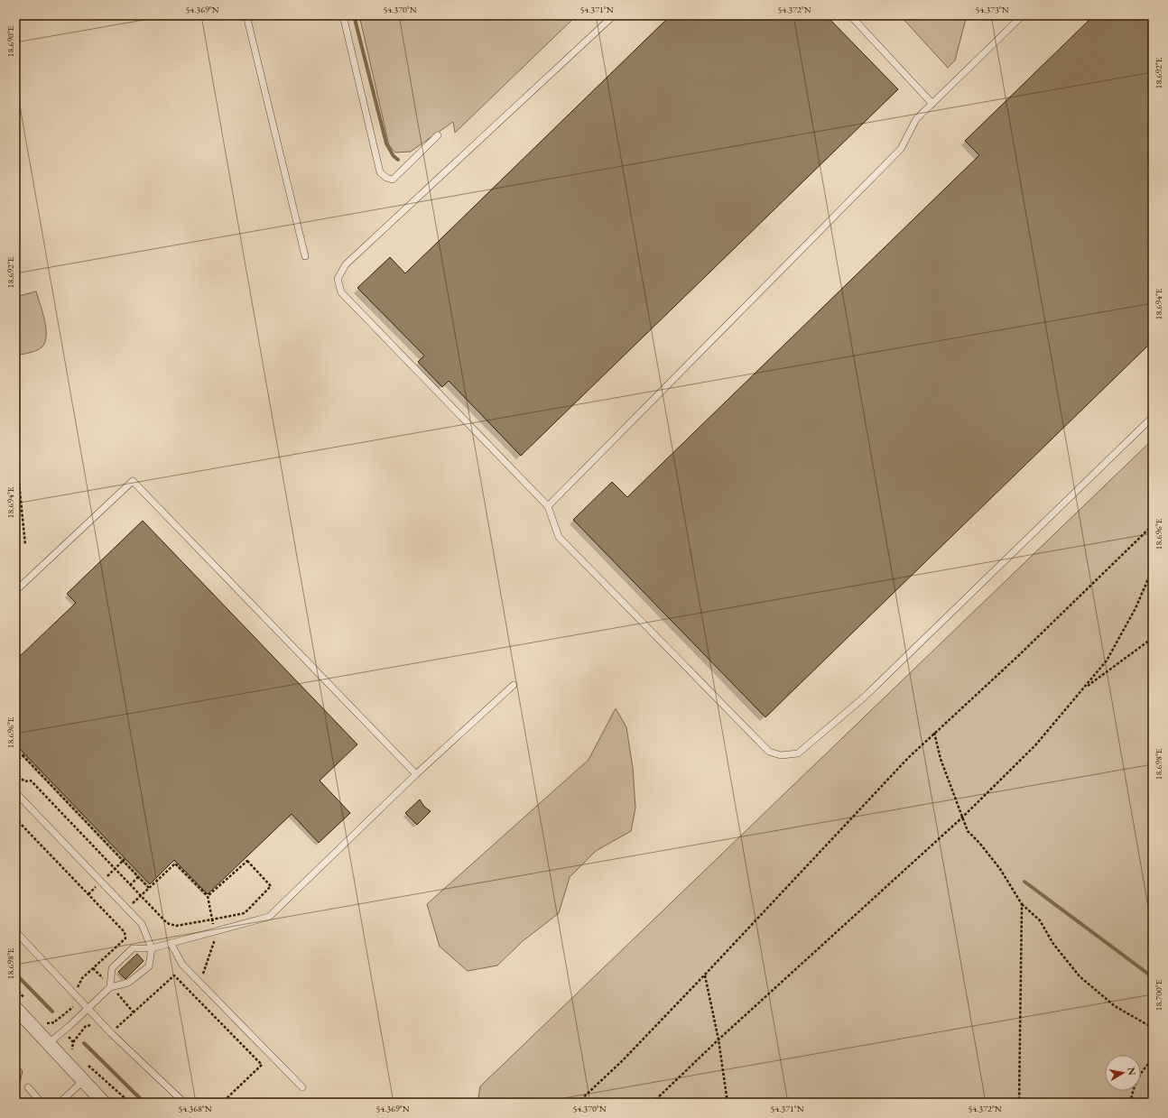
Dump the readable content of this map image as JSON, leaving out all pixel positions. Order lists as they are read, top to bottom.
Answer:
{
  "north": "right",
  "coordinates": [
    "54.369°N",
    "54.370°N",
    "54.371°N",
    "54.372°N",
    "54.373°N",
    "18.690°E",
    "18.692°E",
    "18.694°E",
    "18.696°E",
    "18.698°E",
    "18.700°E",
    "54.368°N"
  ]
}
